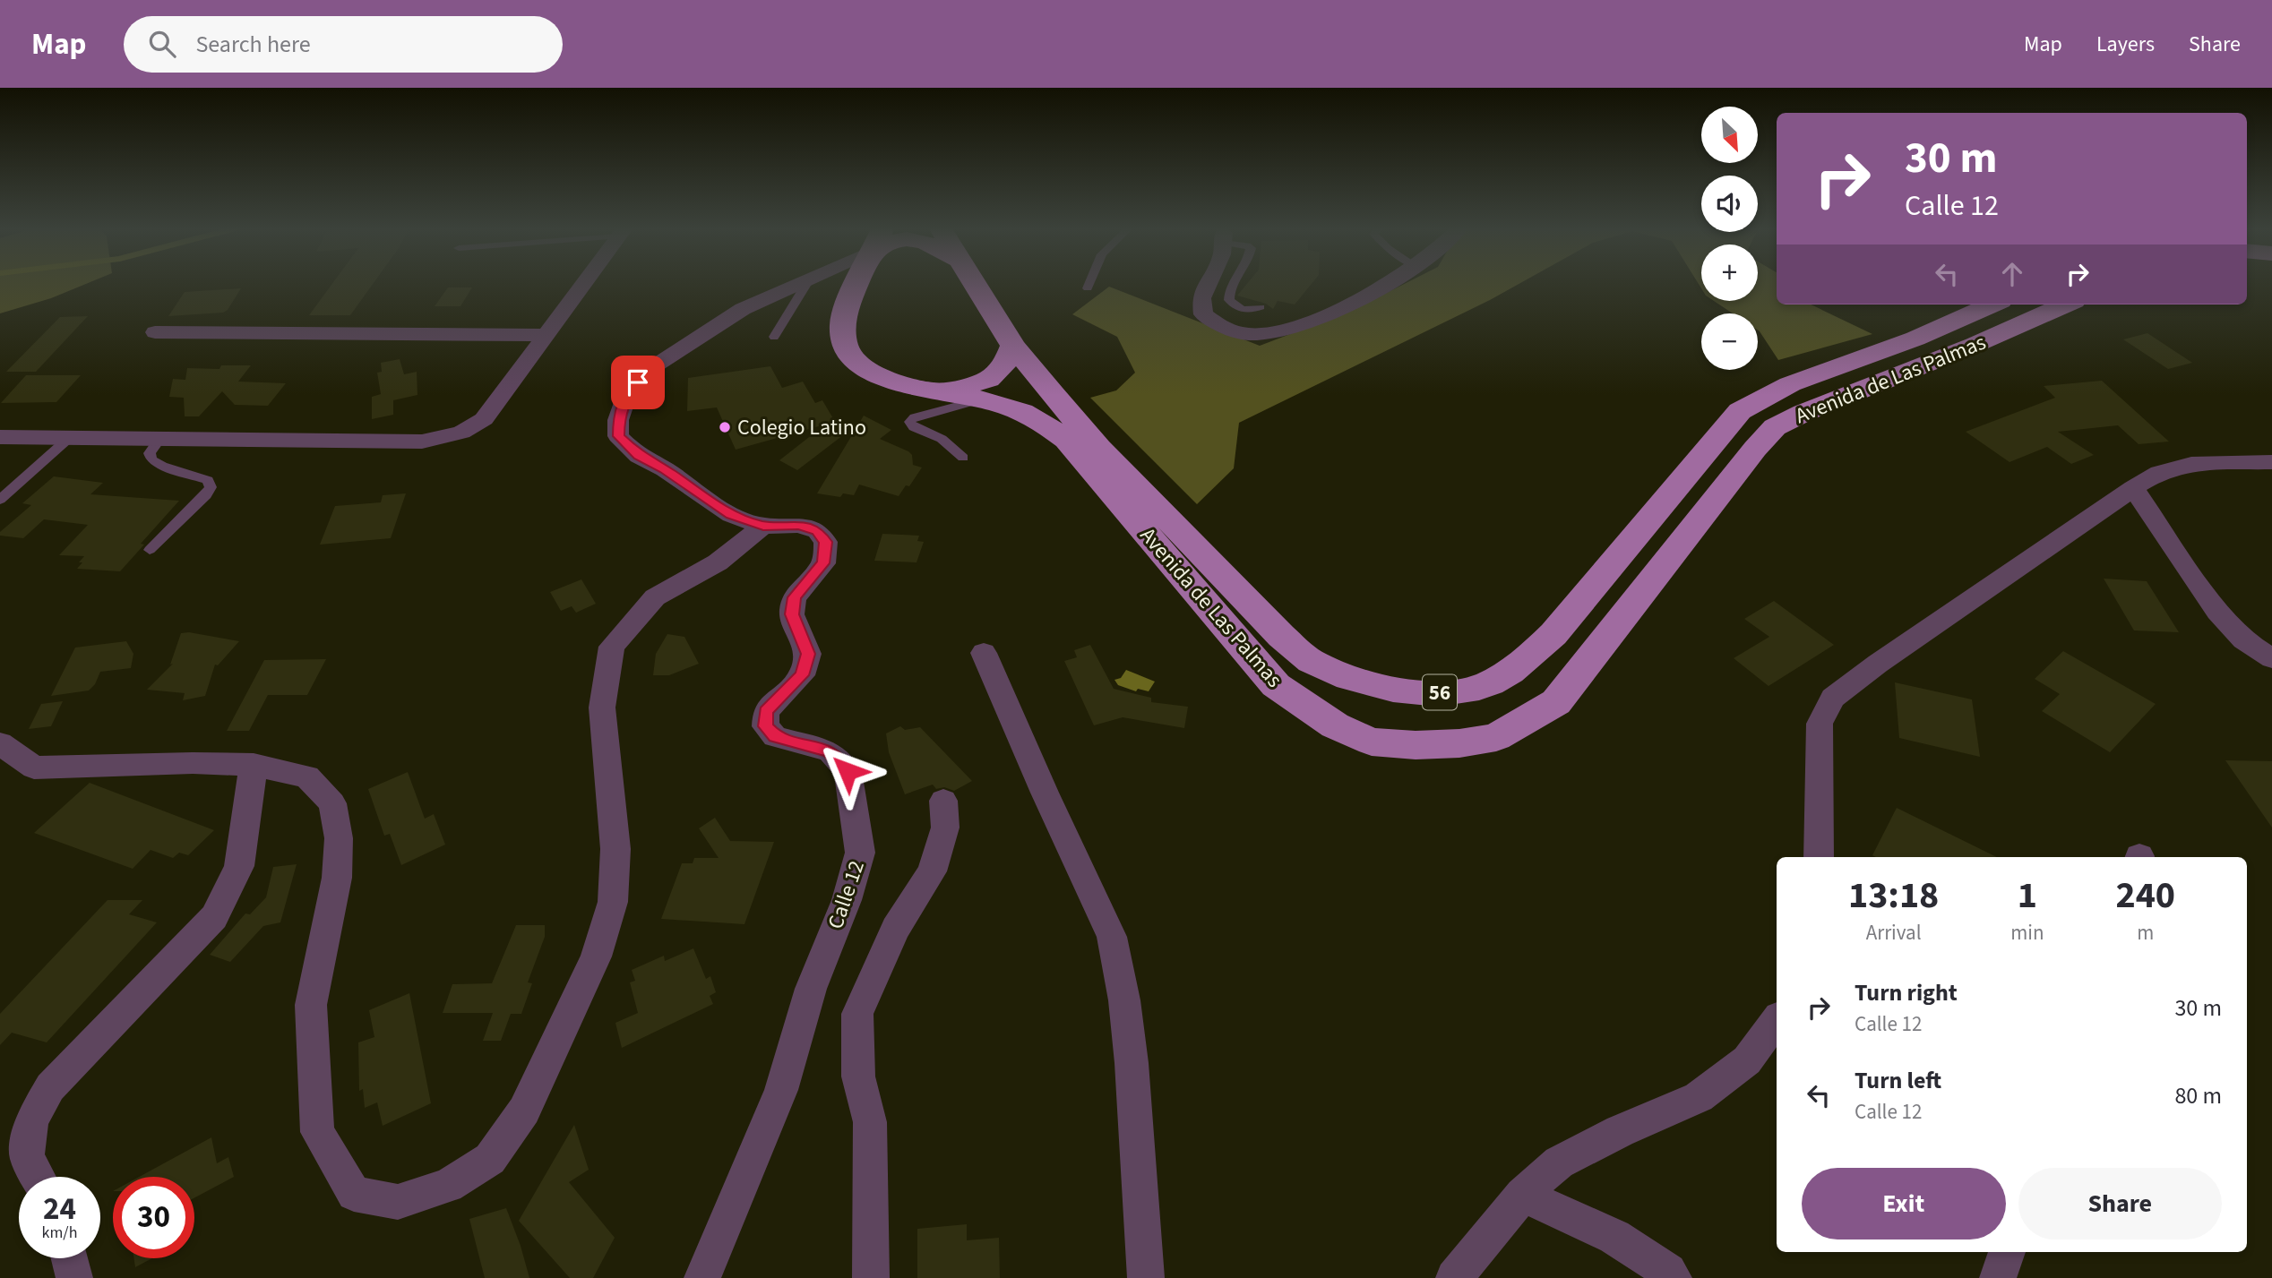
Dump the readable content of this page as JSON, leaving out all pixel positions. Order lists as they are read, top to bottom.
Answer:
{
  "streets": {
    "main road": ["Avenida de Las Palmas", "56"],
    "street": ["Calle 12"]
  },
  "places": ["Colegio Latino"],
  "north": "bottom right",
  "page": {
    "header": "Map",
    "search": "Search here",
    "nav": ["Map", "Layers", "Share"],
    "map_buttons": ["+", "−"],
    "turn": ["30 m", "Calle 12"],
    "eta": [
      "13:18",
      "Arrival",
      "1",
      "min",
      "240",
      "m"
    ],
    "list": [
      {
        "name": "Turn right",
        "note": "Calle 12",
        "value": "30 m"
      },
      {
        "name": "Turn left",
        "note": "Calle 12",
        "value": "80 m"
      }
    ],
    "buttons": ["Exit", "Share"],
    "speed": "24 km/h",
    "limit": "30"
  }
}
